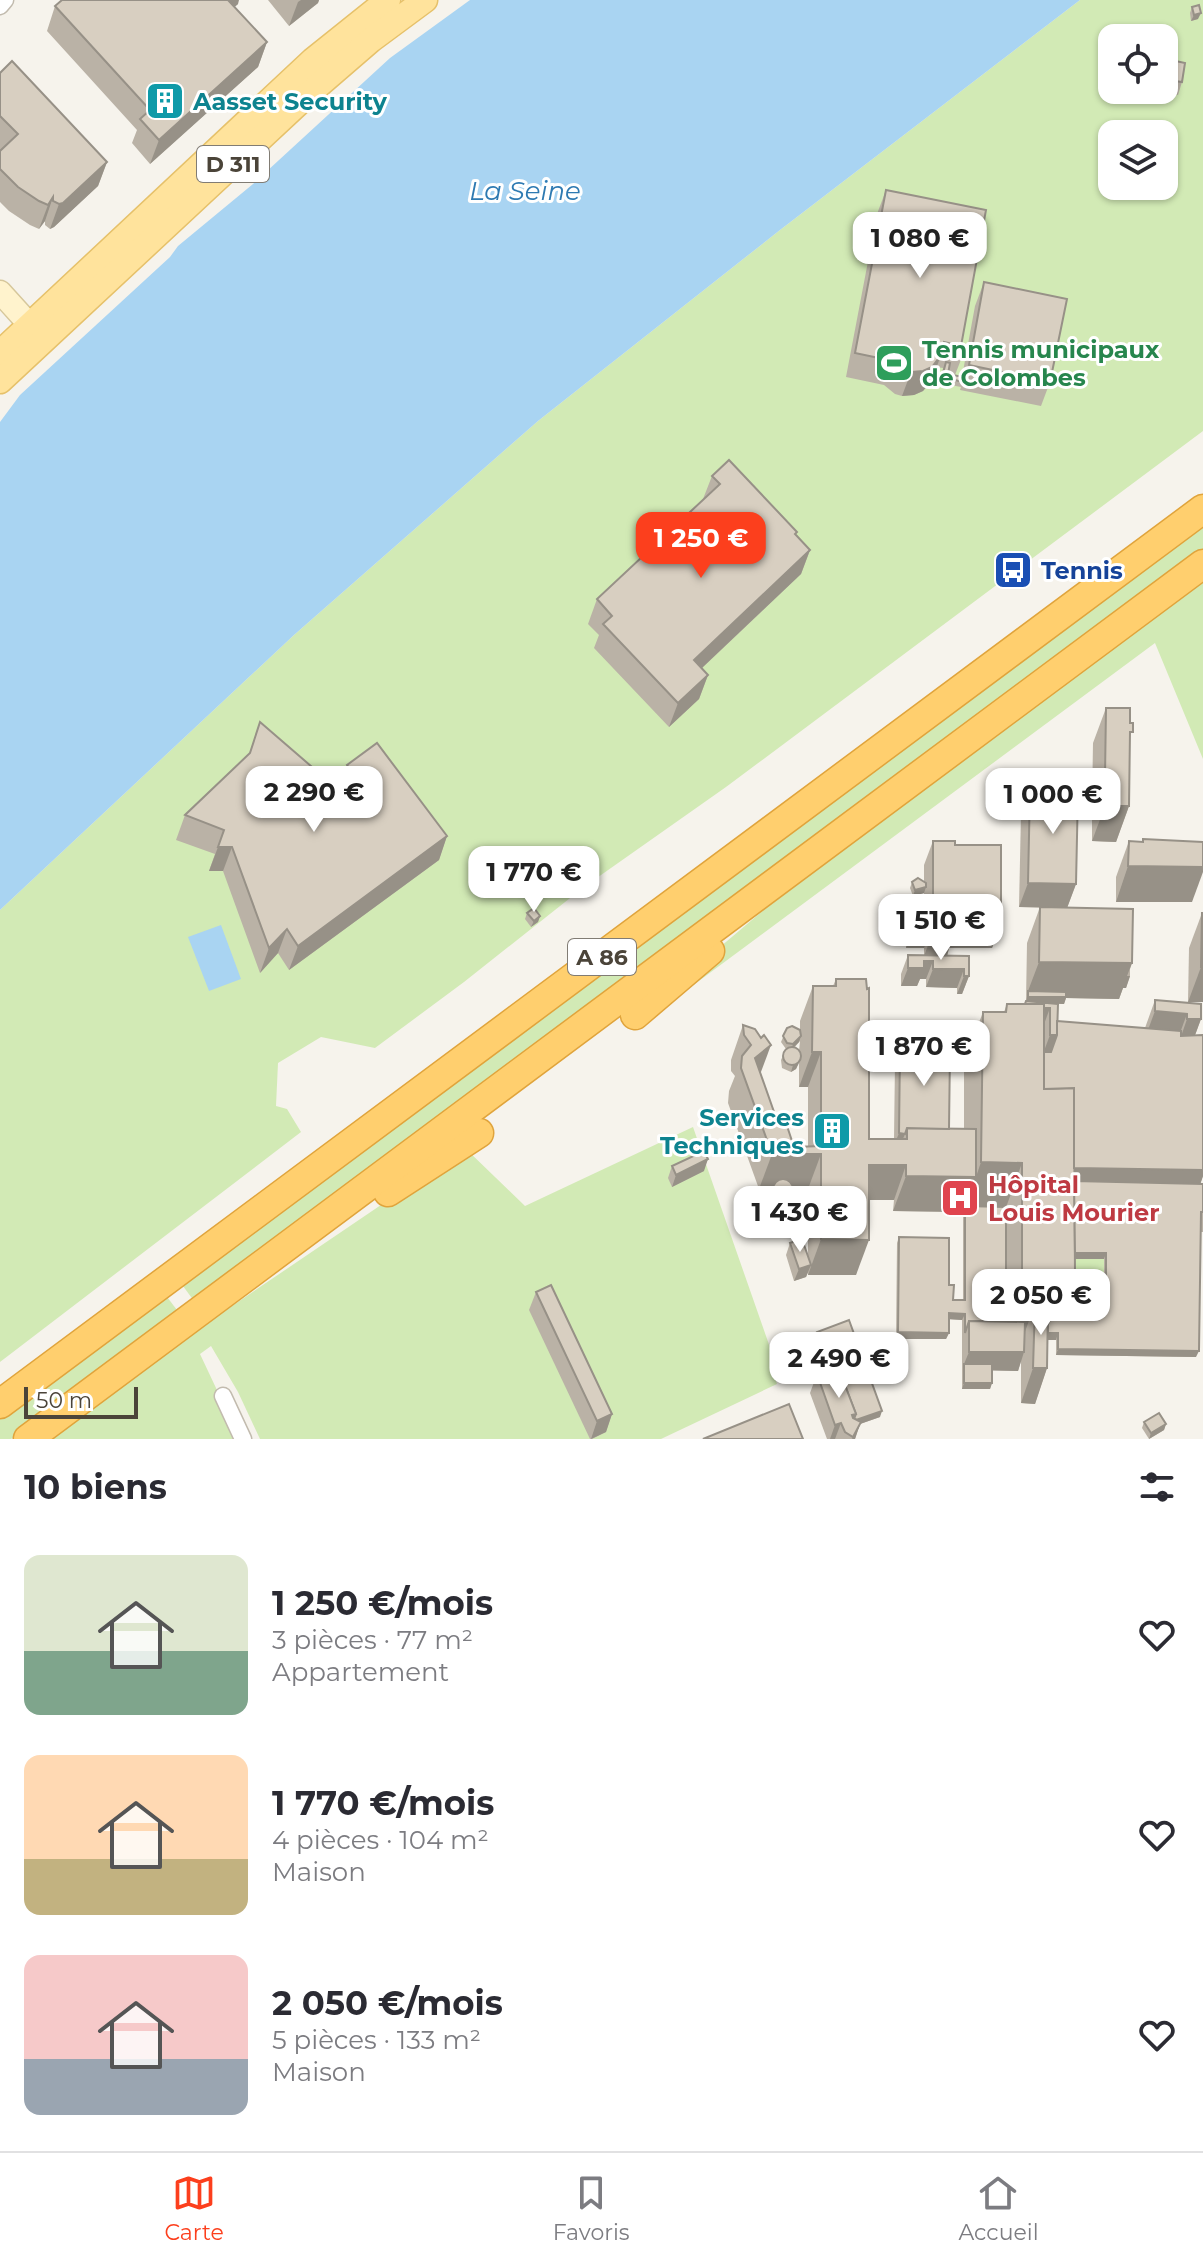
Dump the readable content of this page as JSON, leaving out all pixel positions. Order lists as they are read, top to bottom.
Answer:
{
  "streets": {
    "highway": ["A 86"],
    "main road": ["D 311"]
  },
  "water": ["La Seine"],
  "places": {
    "building": ["Aasset Security", "Services Techniques"],
    "sports": ["Tennis municipaux de Colombes"],
    "bus stop": ["Tennis"],
    "hospital": ["Hôpital Louis Mourier"]
  },
  "scale_bar": "50 m",
  "page": {
    "price": [
      "1 080 €",
      "1 250 €",
      "2 290 €",
      "1 000 €",
      "1 770 €",
      "1 510 €",
      "1 870 €",
      "1 430 €",
      "2 050 €",
      "2 490 €"
    ],
    "scale": "50 m",
    "heading": "10 biens",
    "list": [
      {
        "name": "1 250 €/mois",
        "note": "3 pièces · 77 m² · Appartement"
      },
      {
        "name": "1 770 €/mois",
        "note": "4 pièces · 104 m² · Maison"
      },
      {
        "name": "2 050 €/mois",
        "note": "5 pièces · 133 m² · Maison"
      }
    ],
    "tabs": ["Carte", "Favoris", "Accueil"]
  }
}
